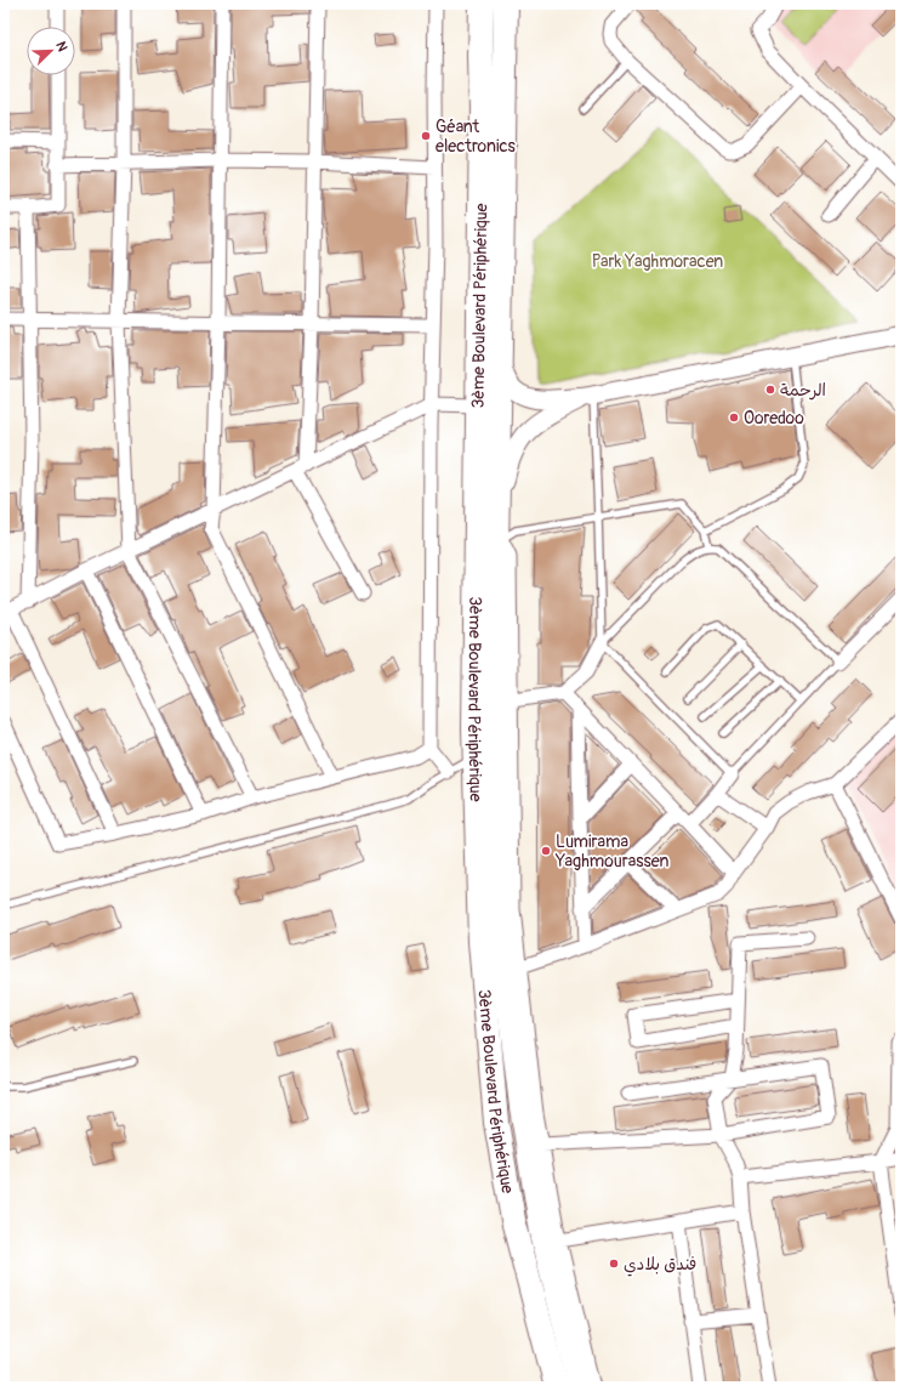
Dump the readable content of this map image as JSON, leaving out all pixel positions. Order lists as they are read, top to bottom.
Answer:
{
  "streets": {
    "highway": ["3ème Boulevard Périphérique"]
  },
  "parks": ["Park Yaghmoracen"],
  "places": [
    "Géant electronics",
    "الرحمة",
    "Ooredoo",
    "Lumirama Yaghmourassen",
    "فندق بلادي"
  ],
  "north": "top right"
}
